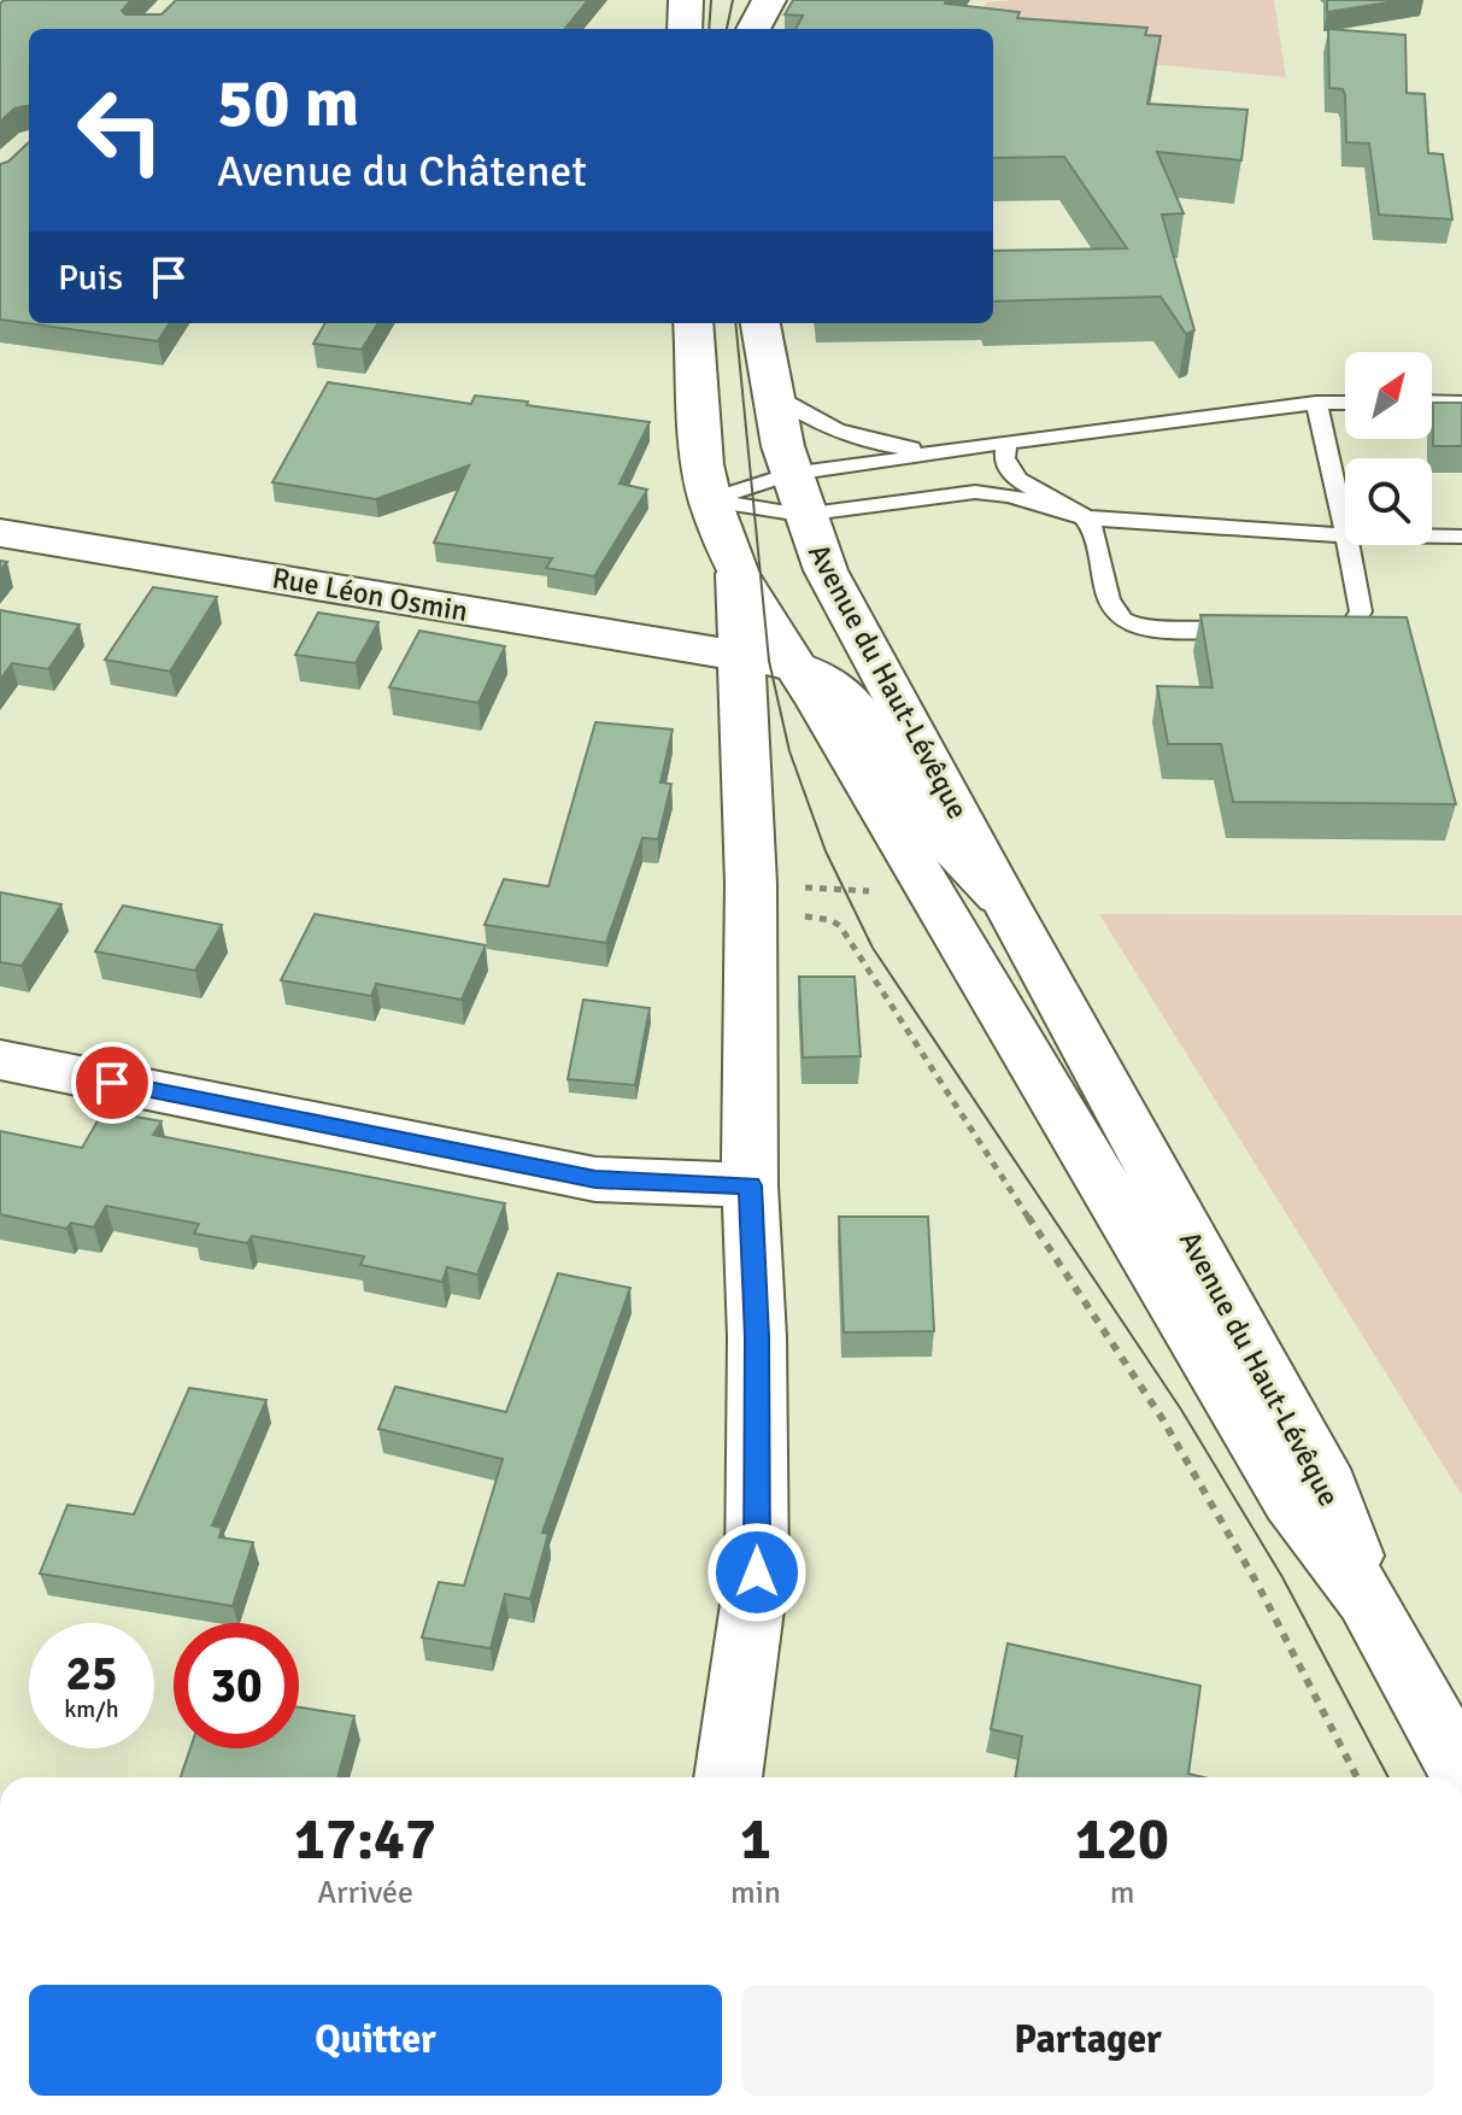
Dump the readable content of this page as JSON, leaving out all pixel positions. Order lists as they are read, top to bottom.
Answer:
{
  "streets": {
    "main road": ["Rue Léon Osmin", "Avenue du Haut-Lévêque"]
  },
  "crossings": [
    ["Rue Léon Osmin", "Avenue du Haut-Lévêque"]
  ],
  "north": "top right",
  "page": {
    "turn": ["50 m", "Avenue du Châtenet"],
    "then": "Puis",
    "speed": "25 km/h",
    "limit": "30",
    "eta": [
      "17:47",
      "Arrivée",
      "1",
      "min",
      "120",
      "m"
    ],
    "buttons": ["Quitter", "Partager"]
  }
}
